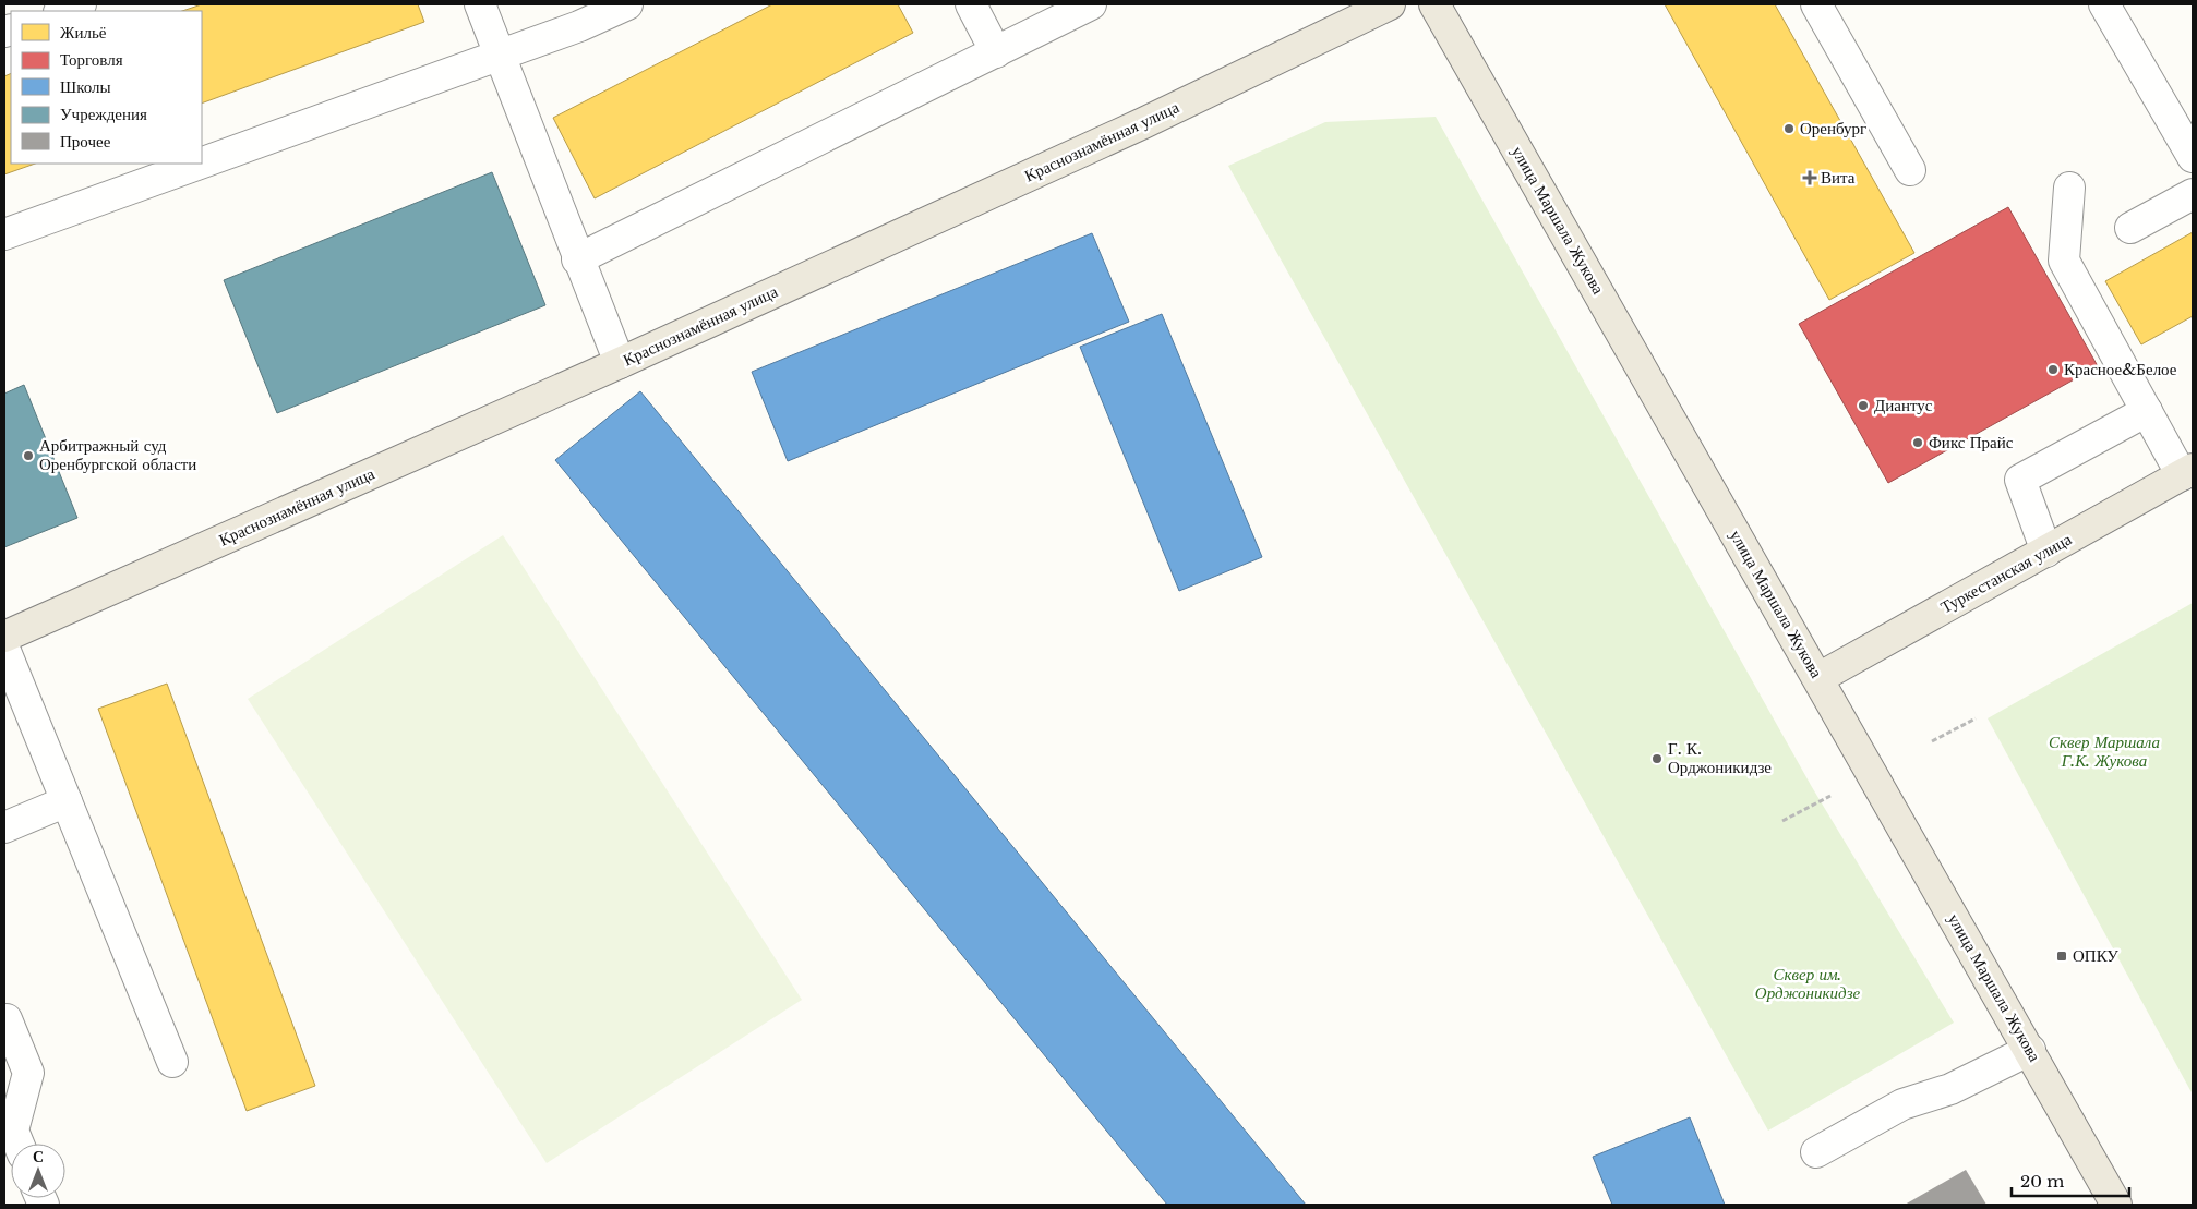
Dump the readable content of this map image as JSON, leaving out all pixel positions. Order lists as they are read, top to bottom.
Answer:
{
  "streets": {
    "main road": ["Краснознамённая улица", "улица Маршала Жукова", "Туркестанская улица"]
  },
  "crossings": [
    ["улица Маршала Жукова", "Туркестанская улица"]
  ],
  "parks": ["Сквер Маршала Г.К. Жукова", "Сквер им. Орджоникидзе"],
  "places": {
    "other": [
      "Оренбург",
      "Красное&Белое",
      "Диантус",
      "Фикс Прайс",
      "Арбитражный суд Оренбургской области",
      "Г. К. Орджоникидзе"
    ],
    "health": ["Вита"],
    "transit": ["ОПКУ"]
  },
  "legend": [
    "Жильё",
    "Торговля",
    "Школы",
    "Учреждения",
    "Прочее"
  ],
  "scale_bar": "20 m",
  "north": "top"
}
